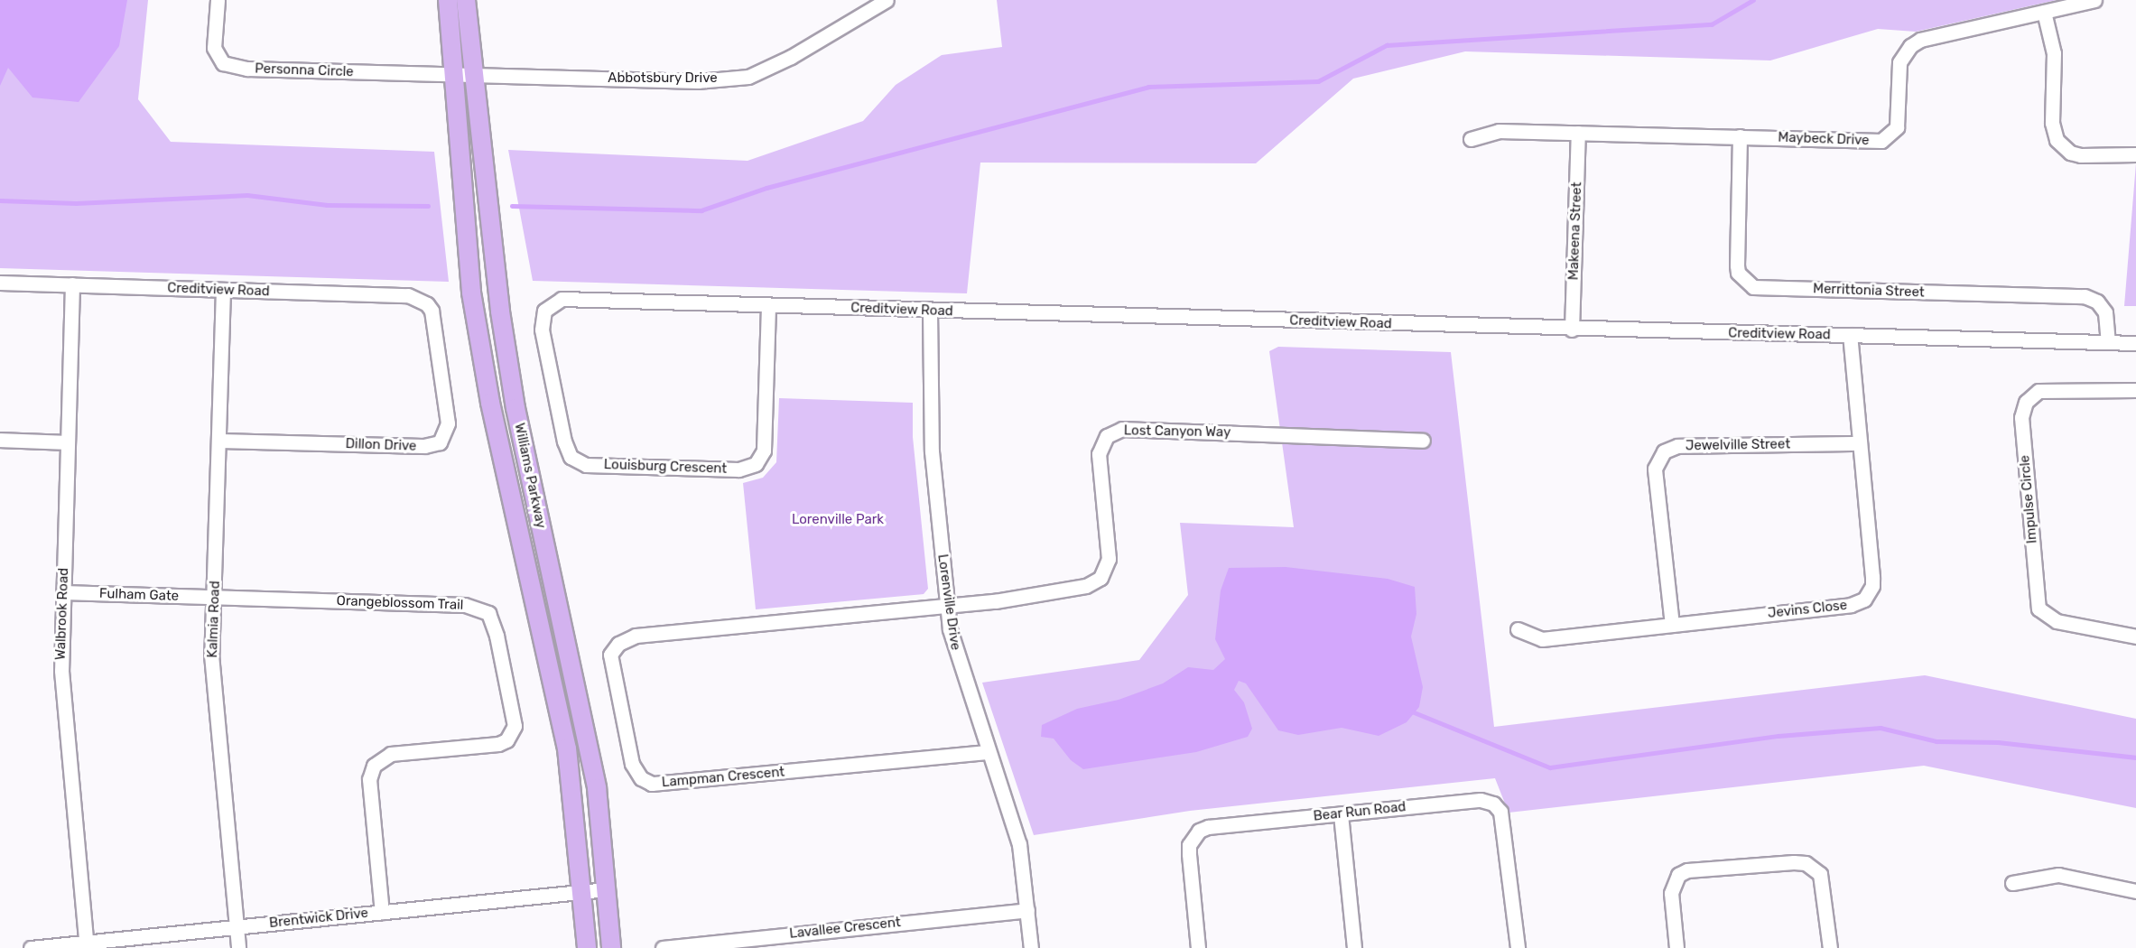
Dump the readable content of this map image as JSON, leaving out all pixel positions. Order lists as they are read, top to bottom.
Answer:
{
  "streets": {
    "main road": ["Williams Parkway"],
    "street": [
      "Personna Circle",
      "Abbotsbury Drive",
      "Maybeck Drive",
      "Makeena Street",
      "Creditview Road",
      "Merrittonia Street",
      "Lost Canyon Way",
      "Dillon Drive",
      "Jewelville Street",
      "Louisburg Crescent",
      "Impulse Circle",
      "Fulham Gate",
      "Lorenville Drive",
      "Orangeblossom Trail",
      "Jevins Close",
      "Walbrook Road",
      "Kalmia Road",
      "Lampman Crescent",
      "Bear Run Road",
      "Brentwick Drive",
      "Lavallee Crescent"
    ]
  },
  "crossings": [
    ["Personna Circle", "Abbotsbury Drive"],
    ["Personna Circle", "Williams Parkway"],
    ["Abbotsbury Drive", "Williams Parkway"],
    ["Maybeck Drive", "Makeena Street"],
    ["Maybeck Drive", "Merrittonia Street"],
    ["Makeena Street", "Creditview Road"],
    ["Creditview Road", "Merrittonia Street"],
    ["Creditview Road", "Dillon Drive"],
    ["Creditview Road", "Louisburg Crescent"],
    ["Creditview Road", "Lorenville Drive"],
    ["Creditview Road", "Jevins Close"],
    ["Creditview Road", "Walbrook Road"],
    ["Creditview Road", "Kalmia Road"],
    ["Lost Canyon Way", "Lorenville Drive"],
    ["Lost Canyon Way", "Lampman Crescent"],
    ["Dillon Drive", "Kalmia Road"],
    ["Jewelville Street", "Jevins Close"],
    ["Williams Parkway", "Brentwick Drive"],
    ["Fulham Gate", "Orangeblossom Trail"],
    ["Fulham Gate", "Walbrook Road"],
    ["Fulham Gate", "Kalmia Road"],
    ["Lorenville Drive", "Lampman Crescent"],
    ["Lorenville Drive", "Lavallee Crescent"],
    ["Orangeblossom Trail", "Kalmia Road"],
    ["Orangeblossom Trail", "Brentwick Drive"],
    ["Walbrook Road", "Brentwick Drive"],
    ["Kalmia Road", "Brentwick Drive"]
  ],
  "parks": ["Lorenville Park"]
}
